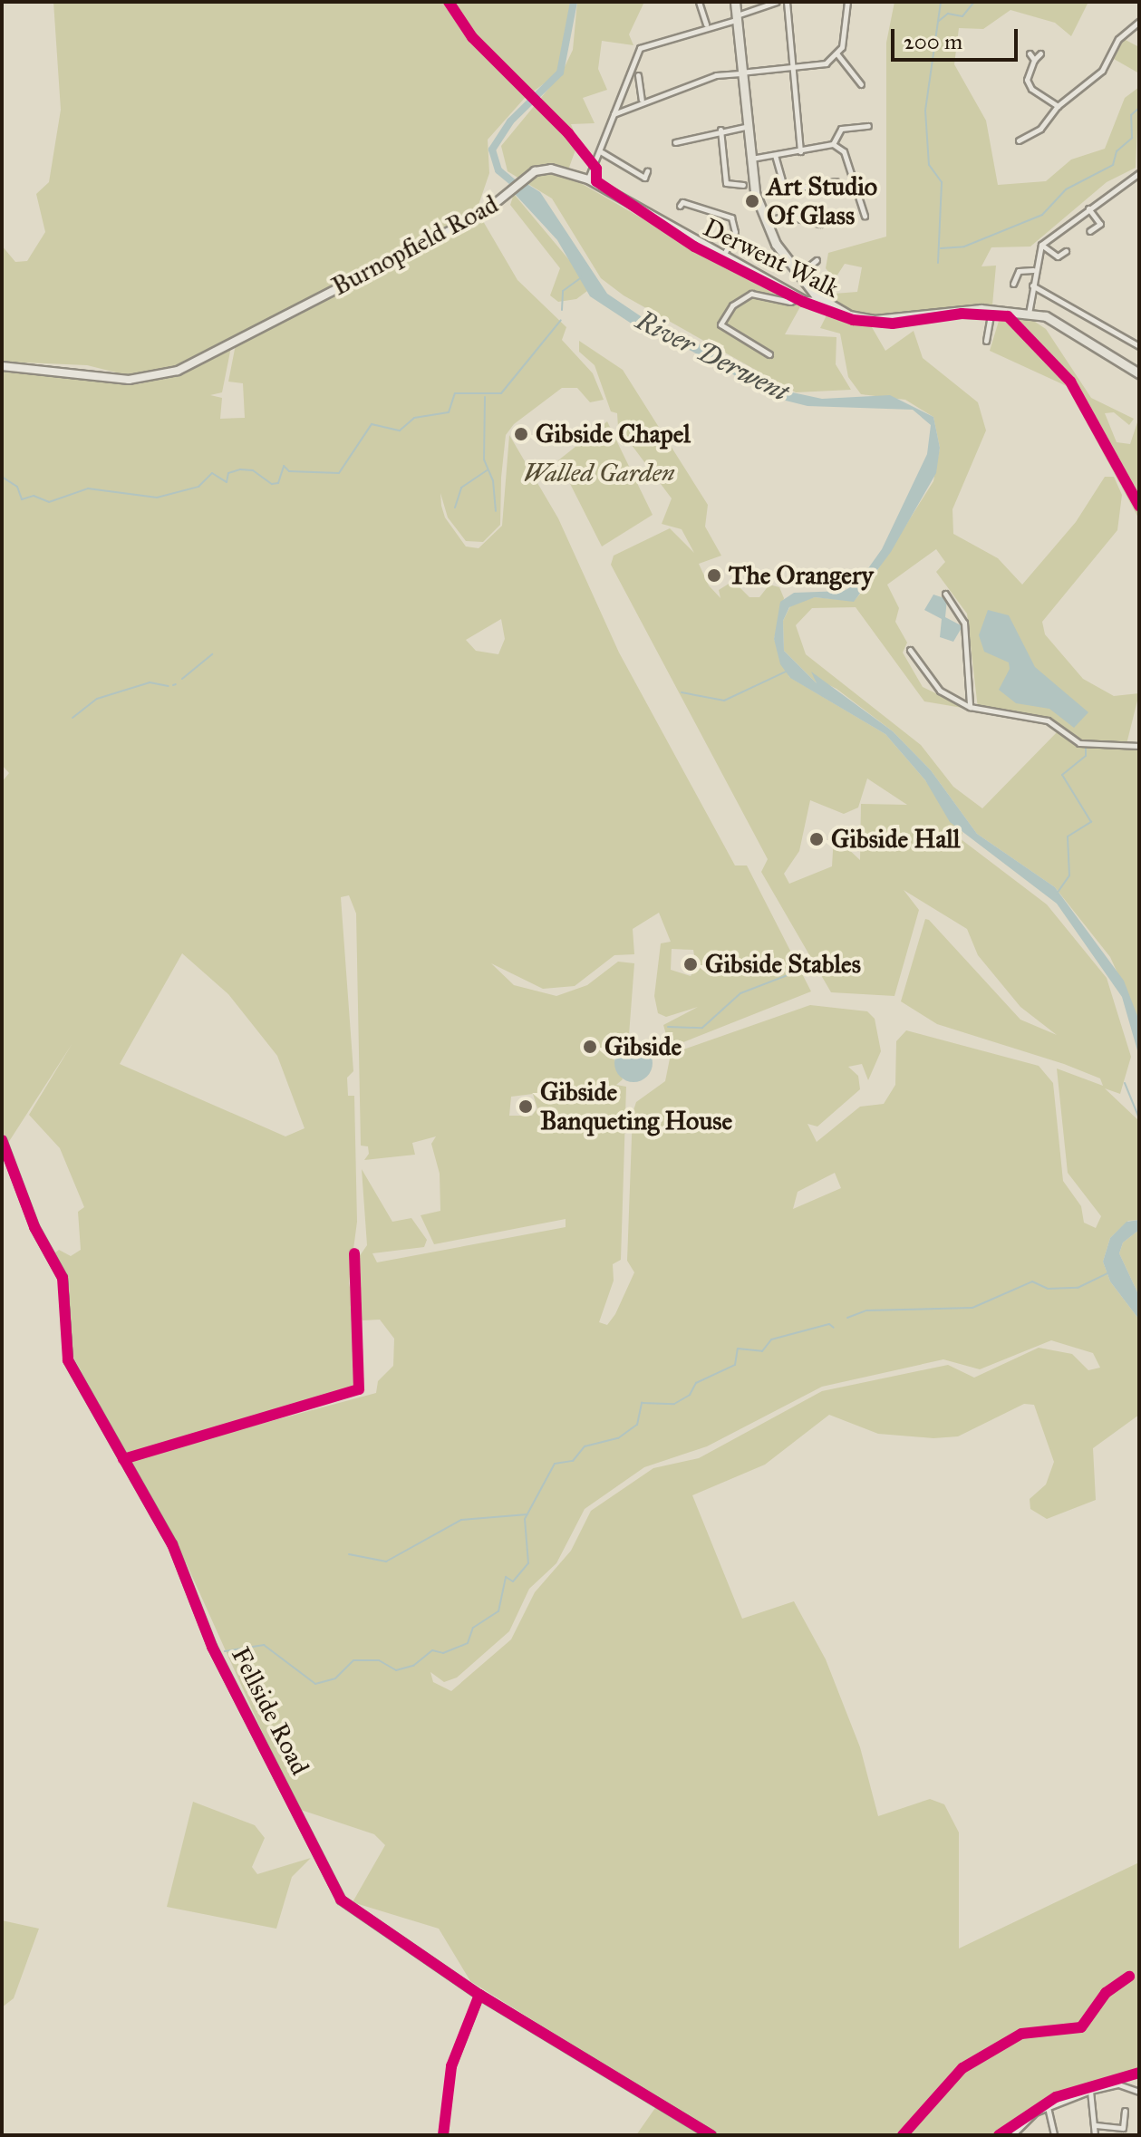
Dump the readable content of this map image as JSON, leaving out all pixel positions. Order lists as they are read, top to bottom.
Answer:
{
  "streets": {
    "main road": ["Burnopfield Road"],
    "street": ["Fellside Road"],
    "cycle path": ["Derwent Walk"]
  },
  "water": ["River Derwent"],
  "parks": ["Walled Garden"],
  "places": [
    "Art Studio Of Glass",
    "Gibside Chapel",
    "The Orangery",
    "Gibside Hall",
    "Gibside Stables",
    "Gibside",
    "Gibside Banqueting House"
  ],
  "scale_bar": "200 m"
}
